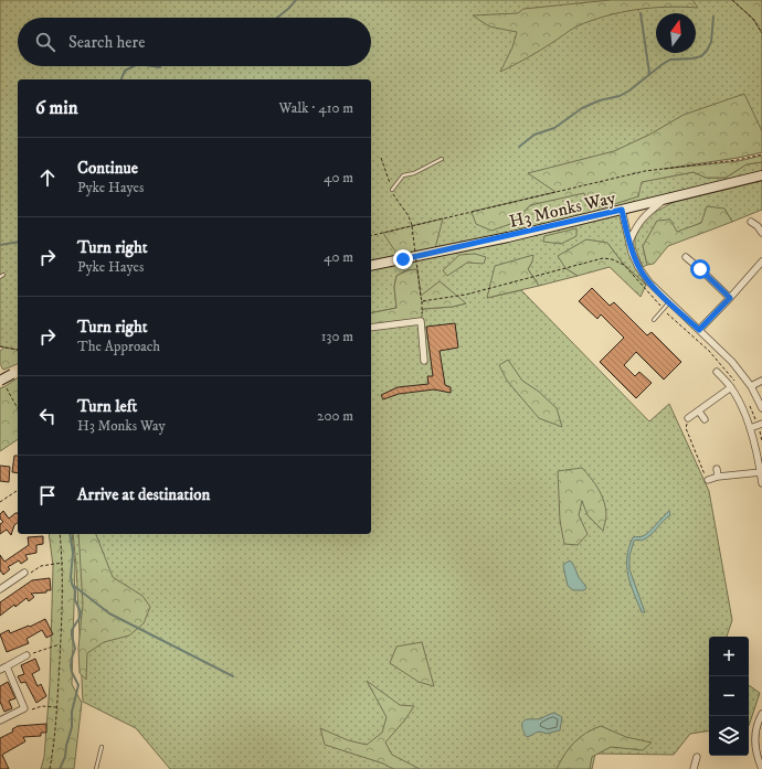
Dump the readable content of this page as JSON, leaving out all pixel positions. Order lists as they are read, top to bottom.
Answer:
{
  "streets": {
    "street": ["H3 Monks Way"]
  },
  "north": "top",
  "page": {
    "search": "Search here",
    "heading": ["6 min", "Walk · 410 m"],
    "list": [
      ["Continue", "Pyke Hayes", "40 m"],
      ["Turn right", "Pyke Hayes", "40 m"],
      ["Turn right", "The Approach", "130 m"],
      ["Turn left", "H3 Monks Way", "200 m"],
      "Arrive at destination"
    ],
    "map_buttons": ["+", "−"]
  }
}
